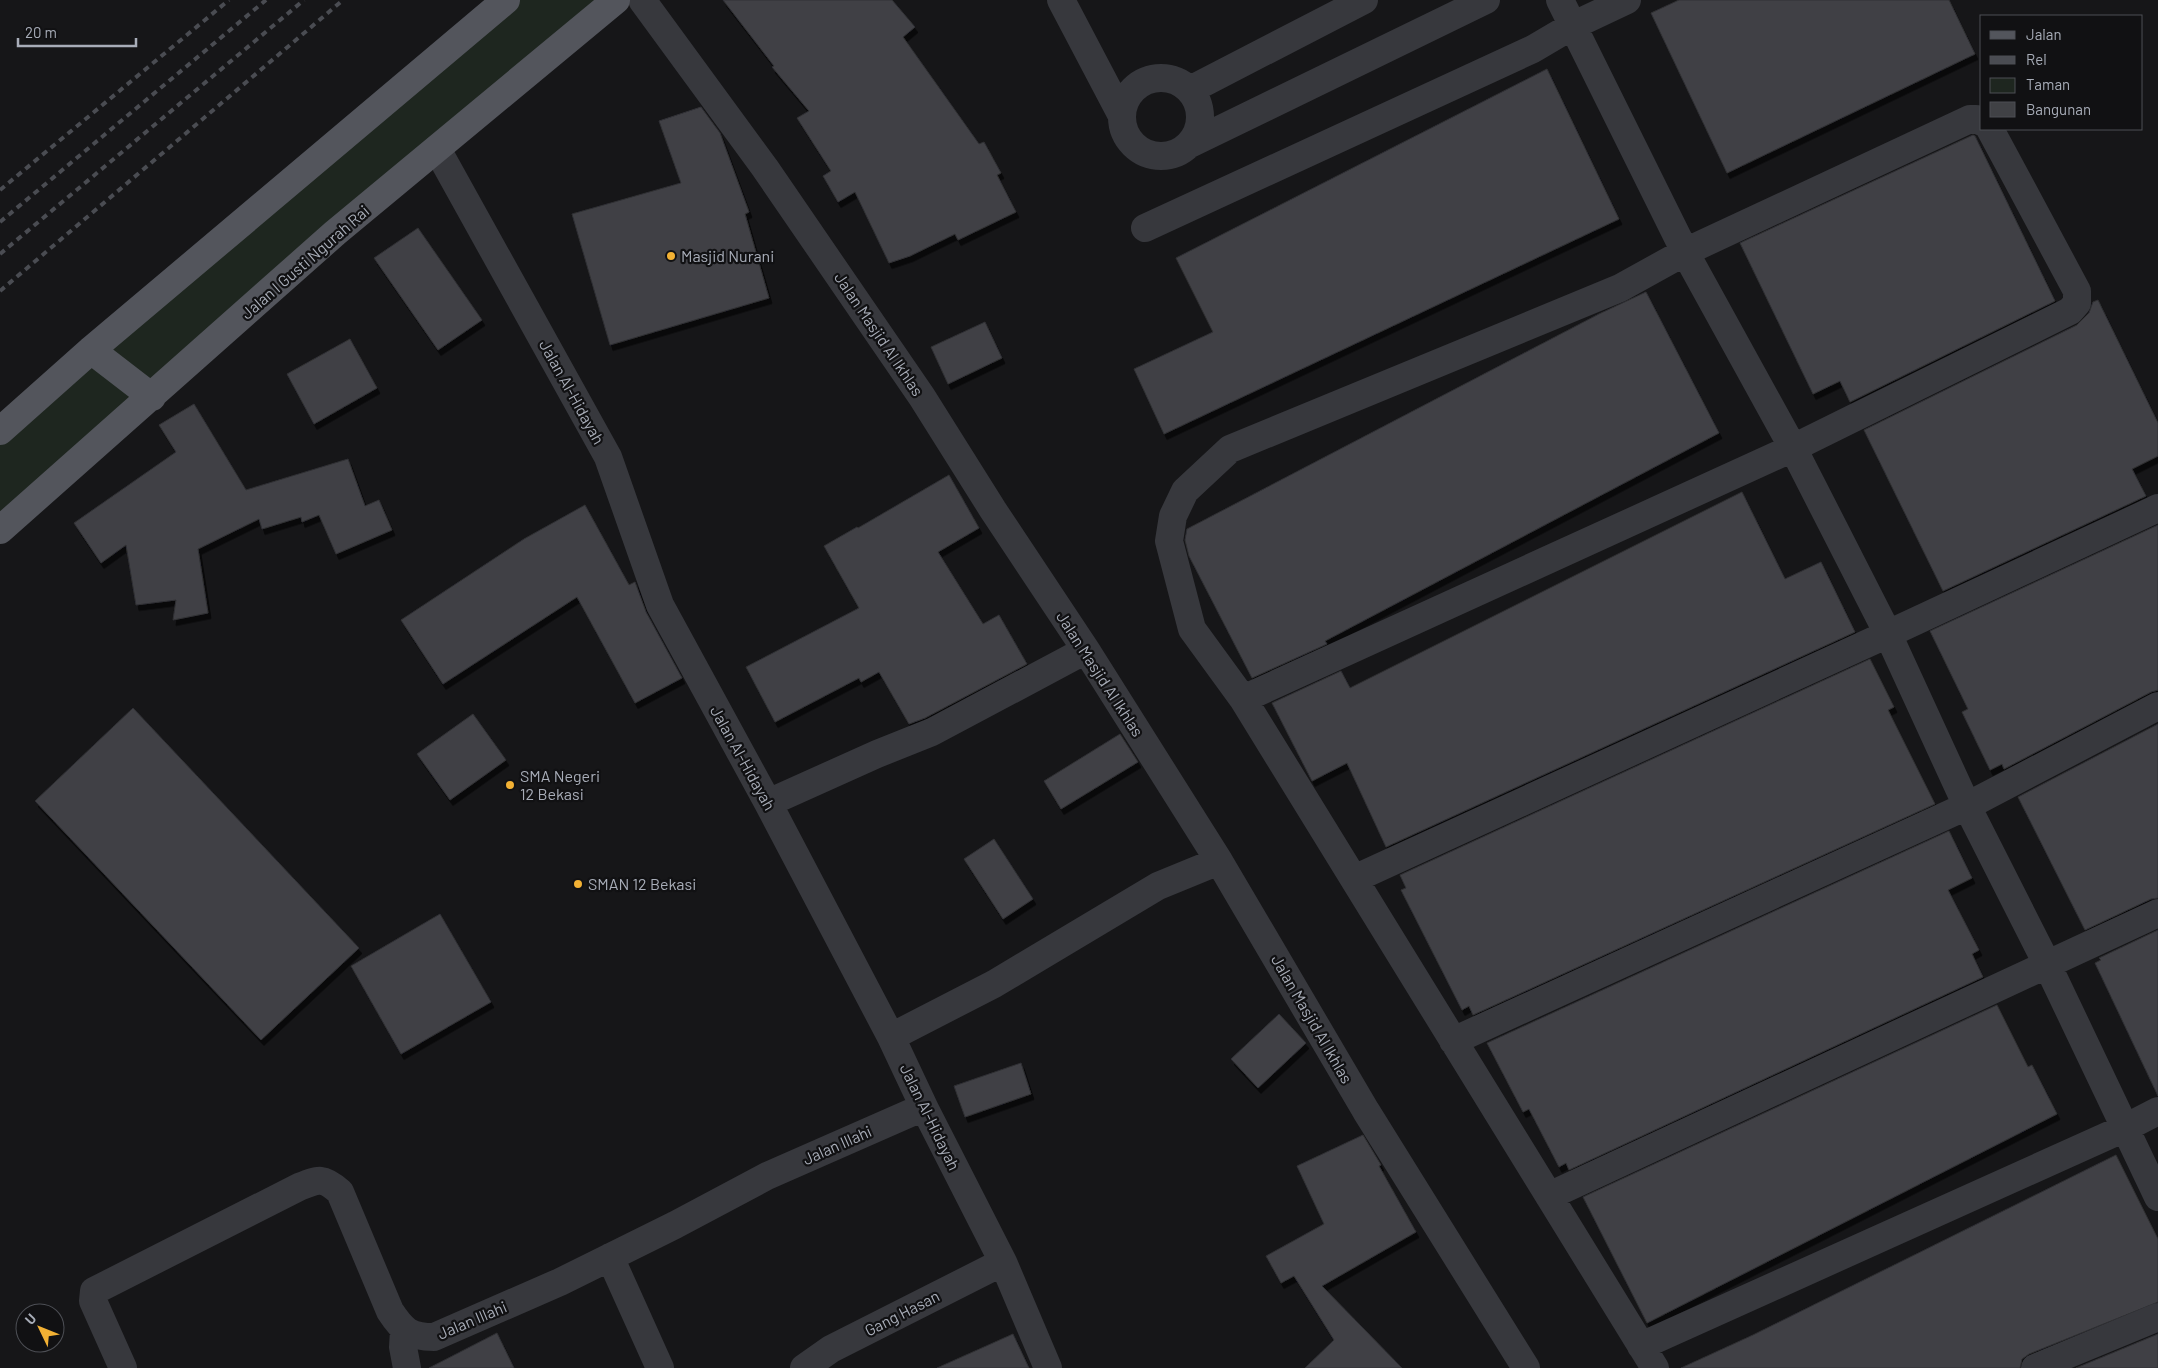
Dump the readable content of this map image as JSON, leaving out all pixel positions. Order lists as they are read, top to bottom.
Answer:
{
  "streets": {
    "main road": ["Jalan I Gusti Ngurah Rai"],
    "street": [
      "Jalan Masjid Al Ikhlas",
      "Jalan Al-Hidayah",
      "Jalan Illahi",
      "Gang Hasan"
    ]
  },
  "crossings": [
    ["Jalan I Gusti Ngurah Rai", "Jalan Al-Hidayah"],
    ["Jalan Al-Hidayah", "Jalan Illahi"],
    ["Jalan Al-Hidayah", "Gang Hasan"]
  ],
  "places": ["Masjid Nurani", "SMA Negeri 12 Bekasi", "SMAN 12 Bekasi"],
  "legend": [
    "Jalan",
    "Rel",
    "Taman",
    "Bangunan"
  ],
  "scale_bar": "20 m",
  "north": "top left"
}
